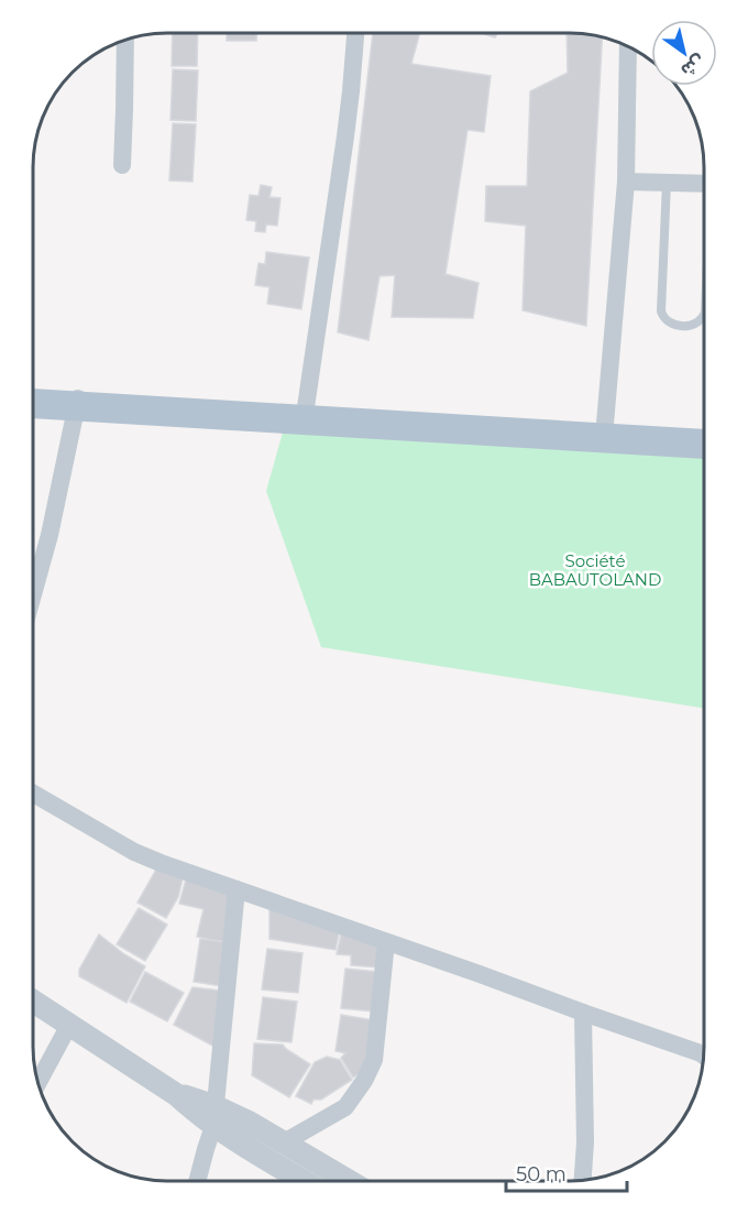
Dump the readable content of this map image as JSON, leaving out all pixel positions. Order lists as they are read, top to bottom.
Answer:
{
  "parks": ["Société BABAUTOLAND"],
  "scale_bar": "50 m",
  "north": "bottom right"
}
